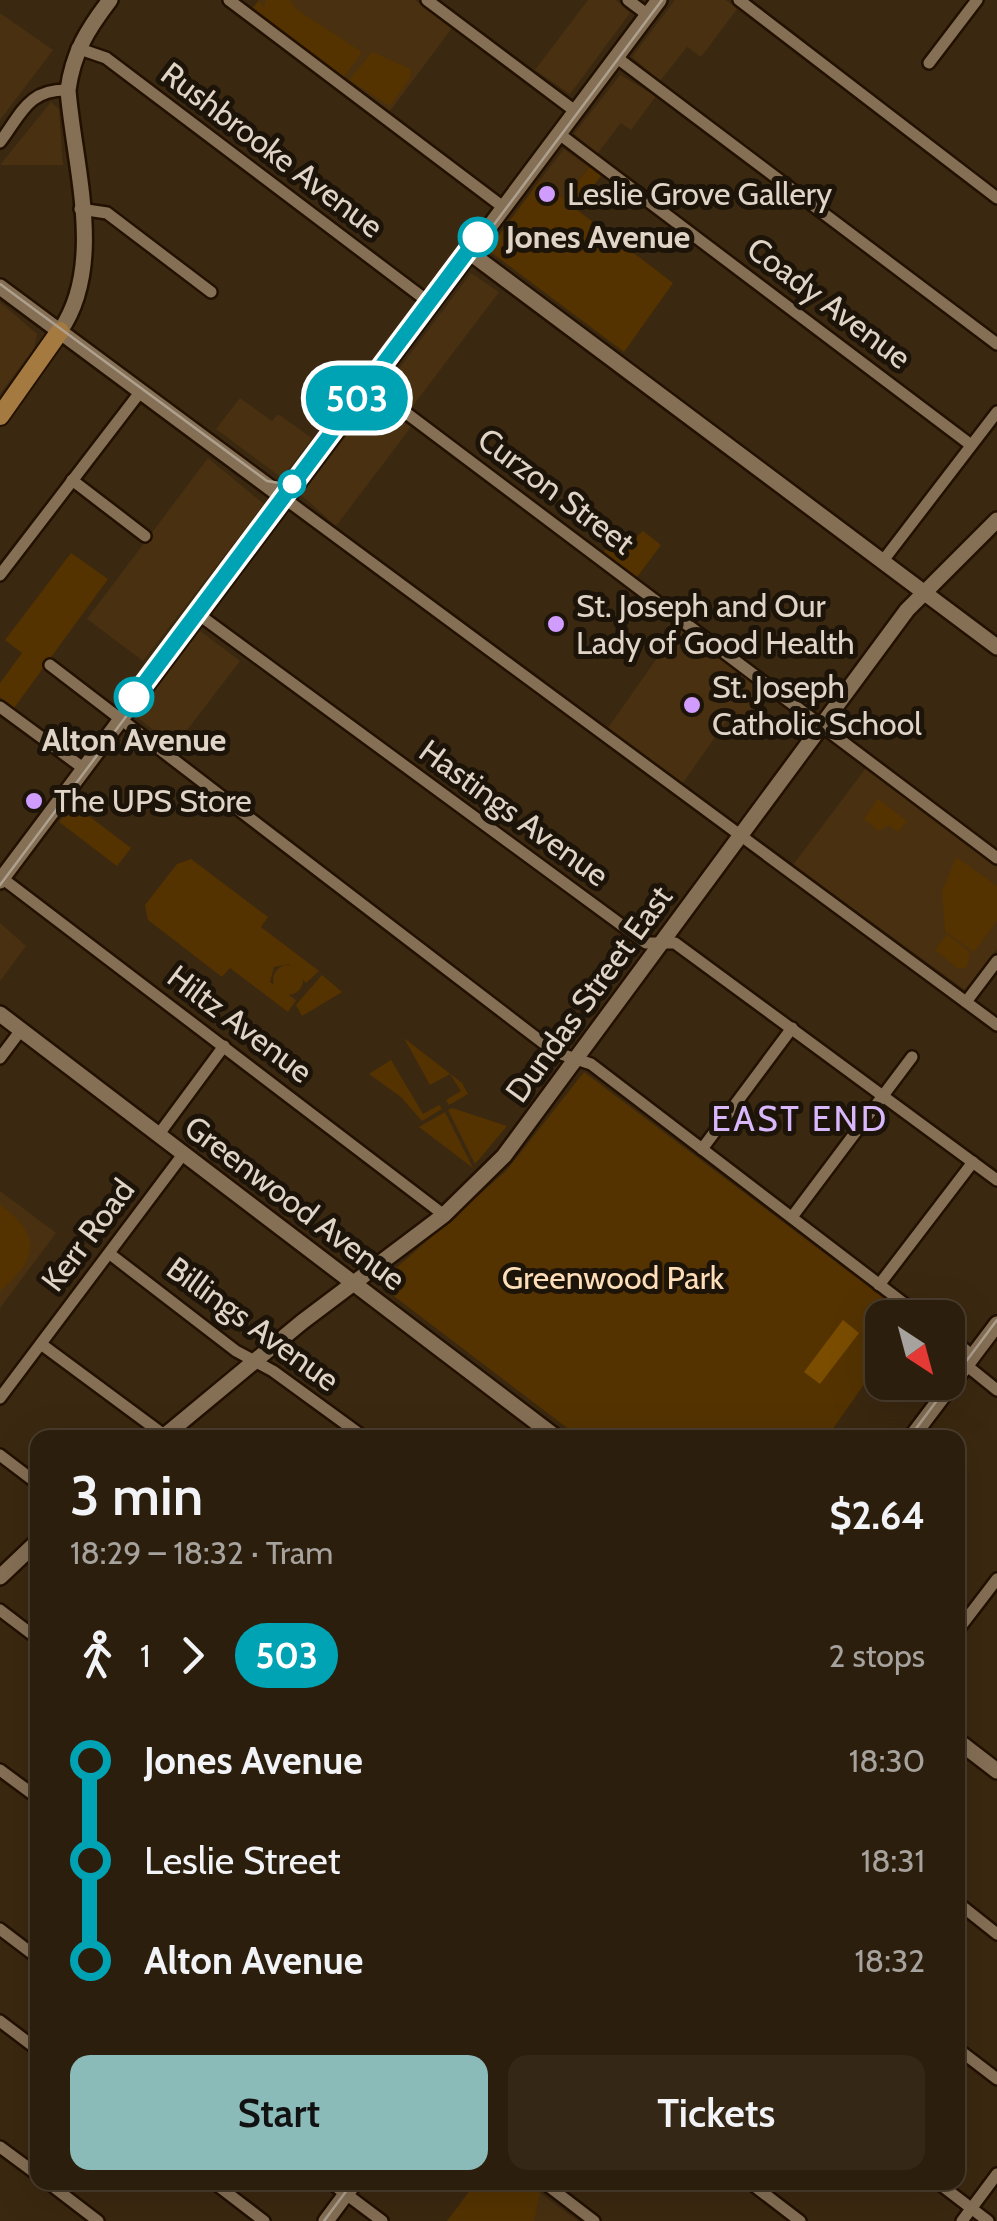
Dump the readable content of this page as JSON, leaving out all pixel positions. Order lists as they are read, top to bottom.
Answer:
{
  "streets": {
    "street": [
      "Rushbrooke Avenue",
      "Coady Avenue",
      "Curzon Street",
      "Hastings Avenue",
      "Dundas Street East",
      "Hiltz Avenue",
      "Greenwood Avenue",
      "Kerr Road",
      "Billings Avenue"
    ]
  },
  "crossings": [
    ["Curzon Street", "Dundas Street East"],
    ["Hastings Avenue", "Dundas Street East"],
    ["Dundas Street East", "Hiltz Avenue"],
    ["Dundas Street East", "Greenwood Avenue"],
    ["Dundas Street East", "Billings Avenue"],
    ["Greenwood Avenue", "Kerr Road"],
    ["Kerr Road", "Billings Avenue"]
  ],
  "districts": ["EAST END"],
  "parks": ["Greenwood Park"],
  "places": [
    "Leslie Grove Gallery",
    "Jones Avenue",
    "St. Joseph and Our Lady of Good Health",
    "Alton Avenue",
    "St. Joseph Catholic School",
    "The UPS Store"
  ],
  "lines": ["tram line 503"],
  "north": "bottom right",
  "page": {
    "on_map": "503",
    "heading": ["3 min", "18:29 – 18:32 · Tram", "$2.64"],
    "legs": ["1", "503", "2 stops"],
    "list": [
      {
        "name": "Jones Avenue",
        "value": "18:30"
      },
      {
        "name": "Leslie Street",
        "value": "18:31"
      },
      {
        "name": "Alton Avenue",
        "value": "18:32"
      }
    ],
    "buttons": ["Start", "Tickets"]
  }
}
